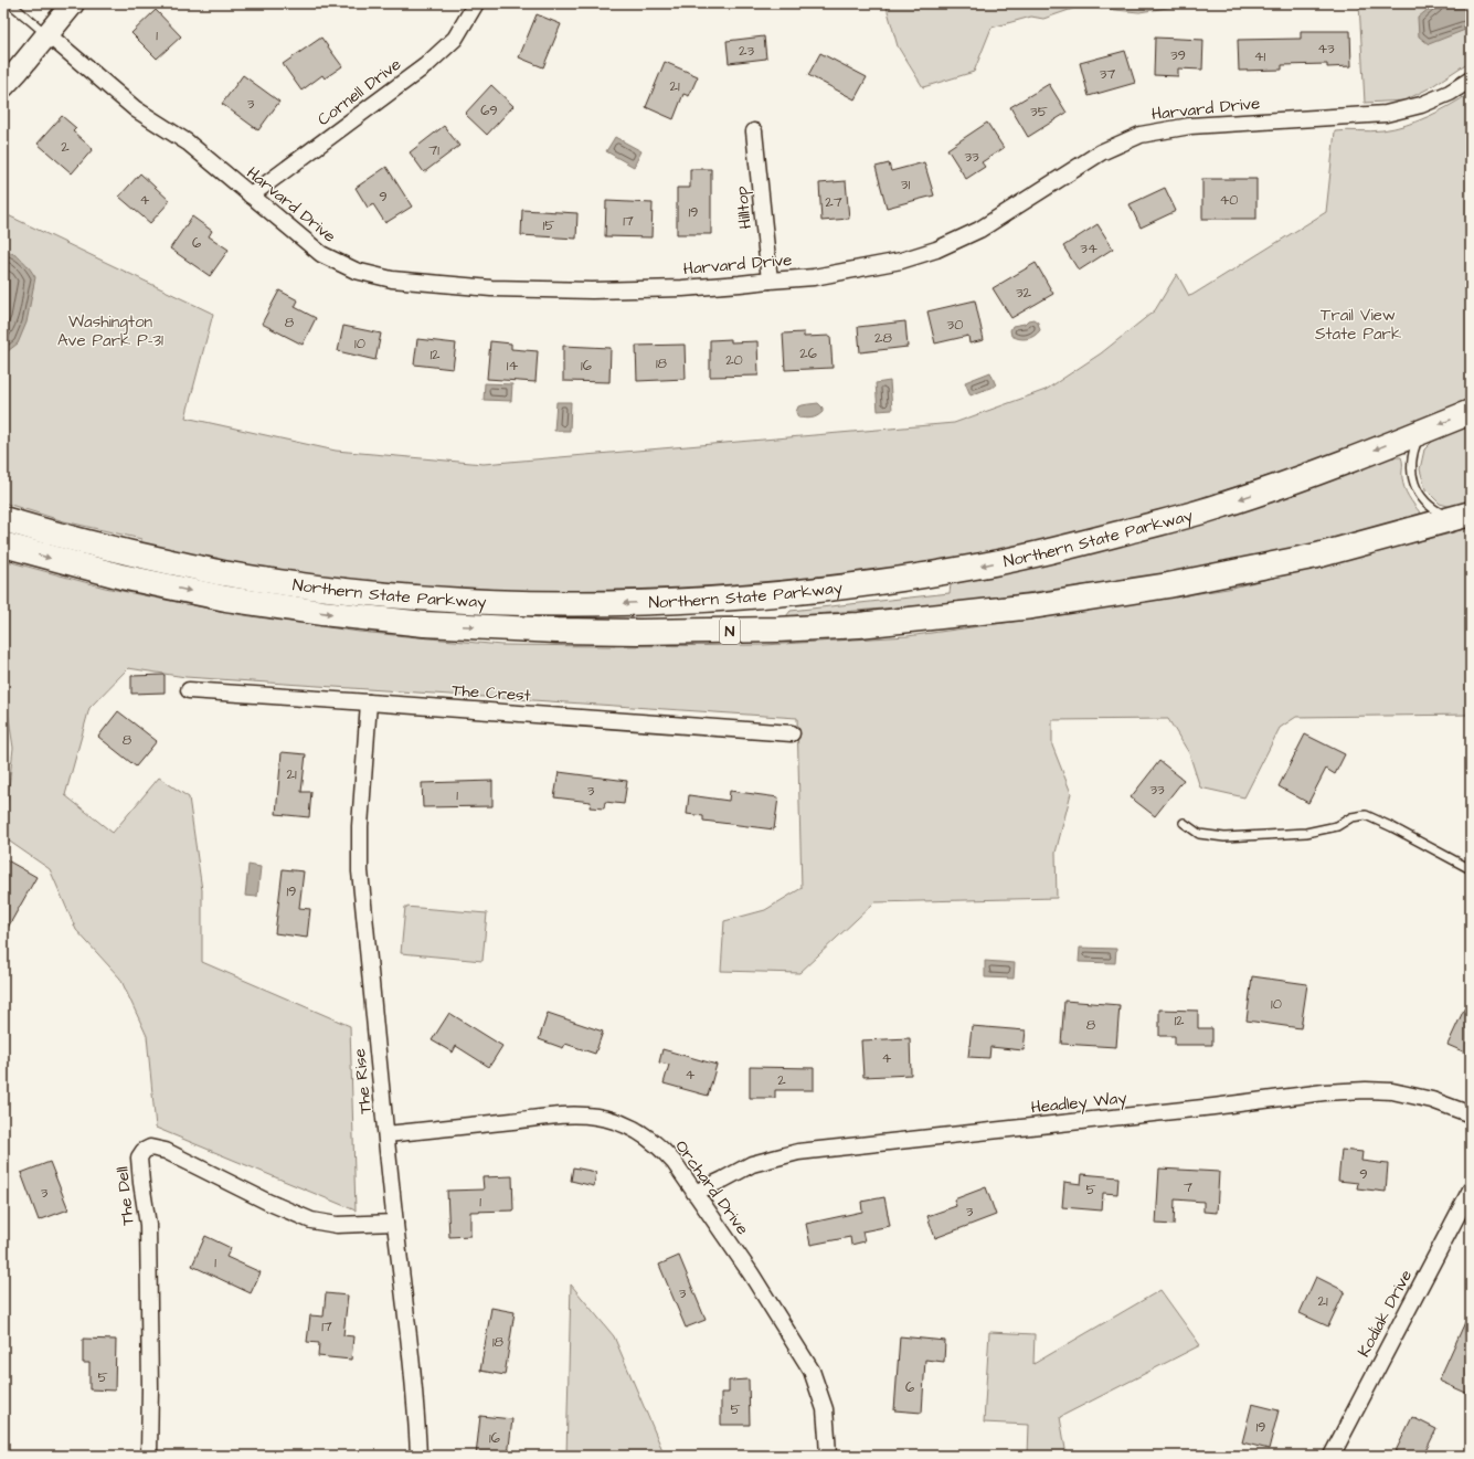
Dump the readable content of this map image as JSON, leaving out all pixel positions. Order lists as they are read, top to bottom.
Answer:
{
  "streets": {
    "highway": ["Northern State Parkway", "N"],
    "street": [
      "Cornell Drive",
      "Harvard Drive",
      "Hilltop",
      "The Crest",
      "The Rise",
      "Headley Way",
      "Orchard Drive",
      "The Dell",
      "Kodiak Drive"
    ]
  },
  "crossings": [
    ["Cornell Drive", "Harvard Drive"],
    ["Harvard Drive", "Hilltop"],
    ["The Crest", "The Rise"],
    ["The Rise", "Orchard Drive"],
    ["The Rise", "The Dell"],
    ["Headley Way", "Orchard Drive"]
  ],
  "parks": ["Trail View State Park", "Washington Ave Park P-31"],
  "house_numbers": [
    "1",
    "43",
    "23",
    "39",
    "41",
    "37",
    "21",
    "3",
    "69",
    "35",
    "2",
    "71",
    "33",
    "31",
    "9",
    "4",
    "40",
    "27",
    "19",
    "17",
    "15",
    "6",
    "34",
    "32",
    "8",
    "30",
    "28",
    "10",
    "26",
    "12",
    "20",
    "18",
    "14",
    "16",
    "8",
    "21",
    "33",
    "3",
    "1",
    "19",
    "10",
    "12",
    "8",
    "4",
    "4",
    "2",
    "9",
    "7",
    "5",
    "3",
    "1",
    "3",
    "1",
    "3",
    "21",
    "17",
    "18",
    "5",
    "6",
    "5",
    "19",
    "16"
  ]
}
